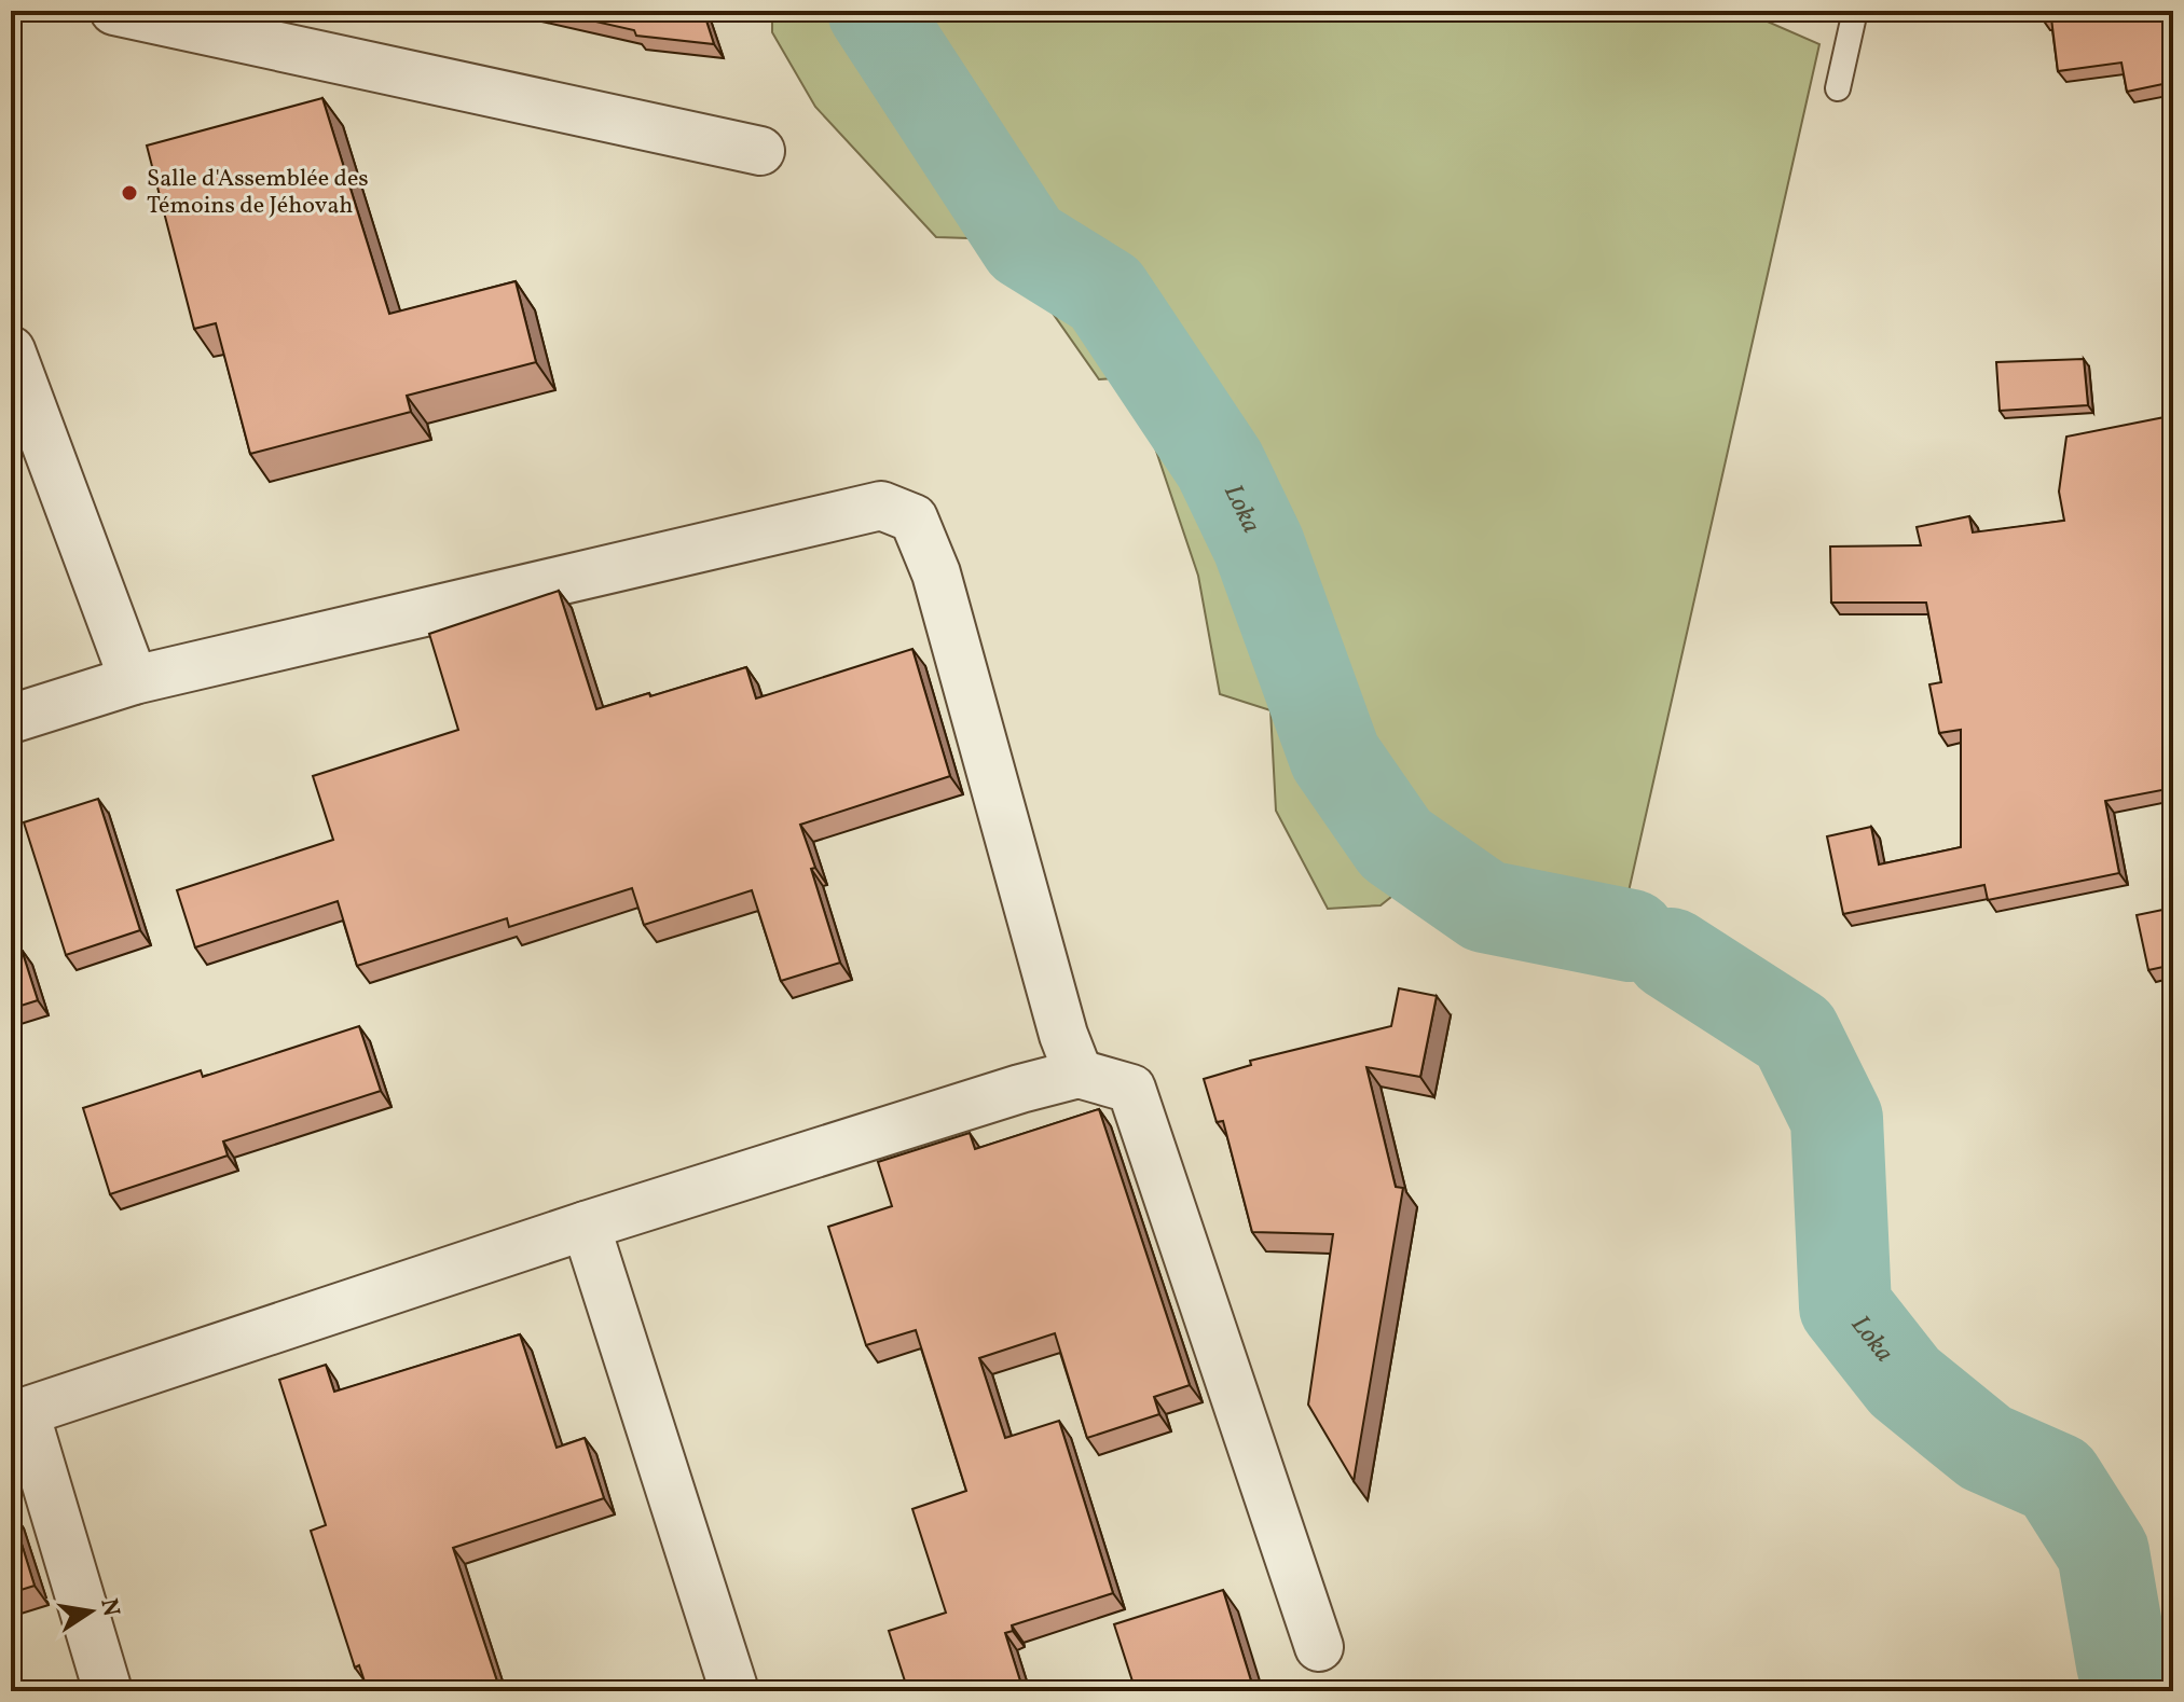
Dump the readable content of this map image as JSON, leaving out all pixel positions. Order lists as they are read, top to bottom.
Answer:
{
  "water": ["Loka"],
  "places": ["Salle d'Assemblée des Témoins de Jéhovah"],
  "north": "right"
}
